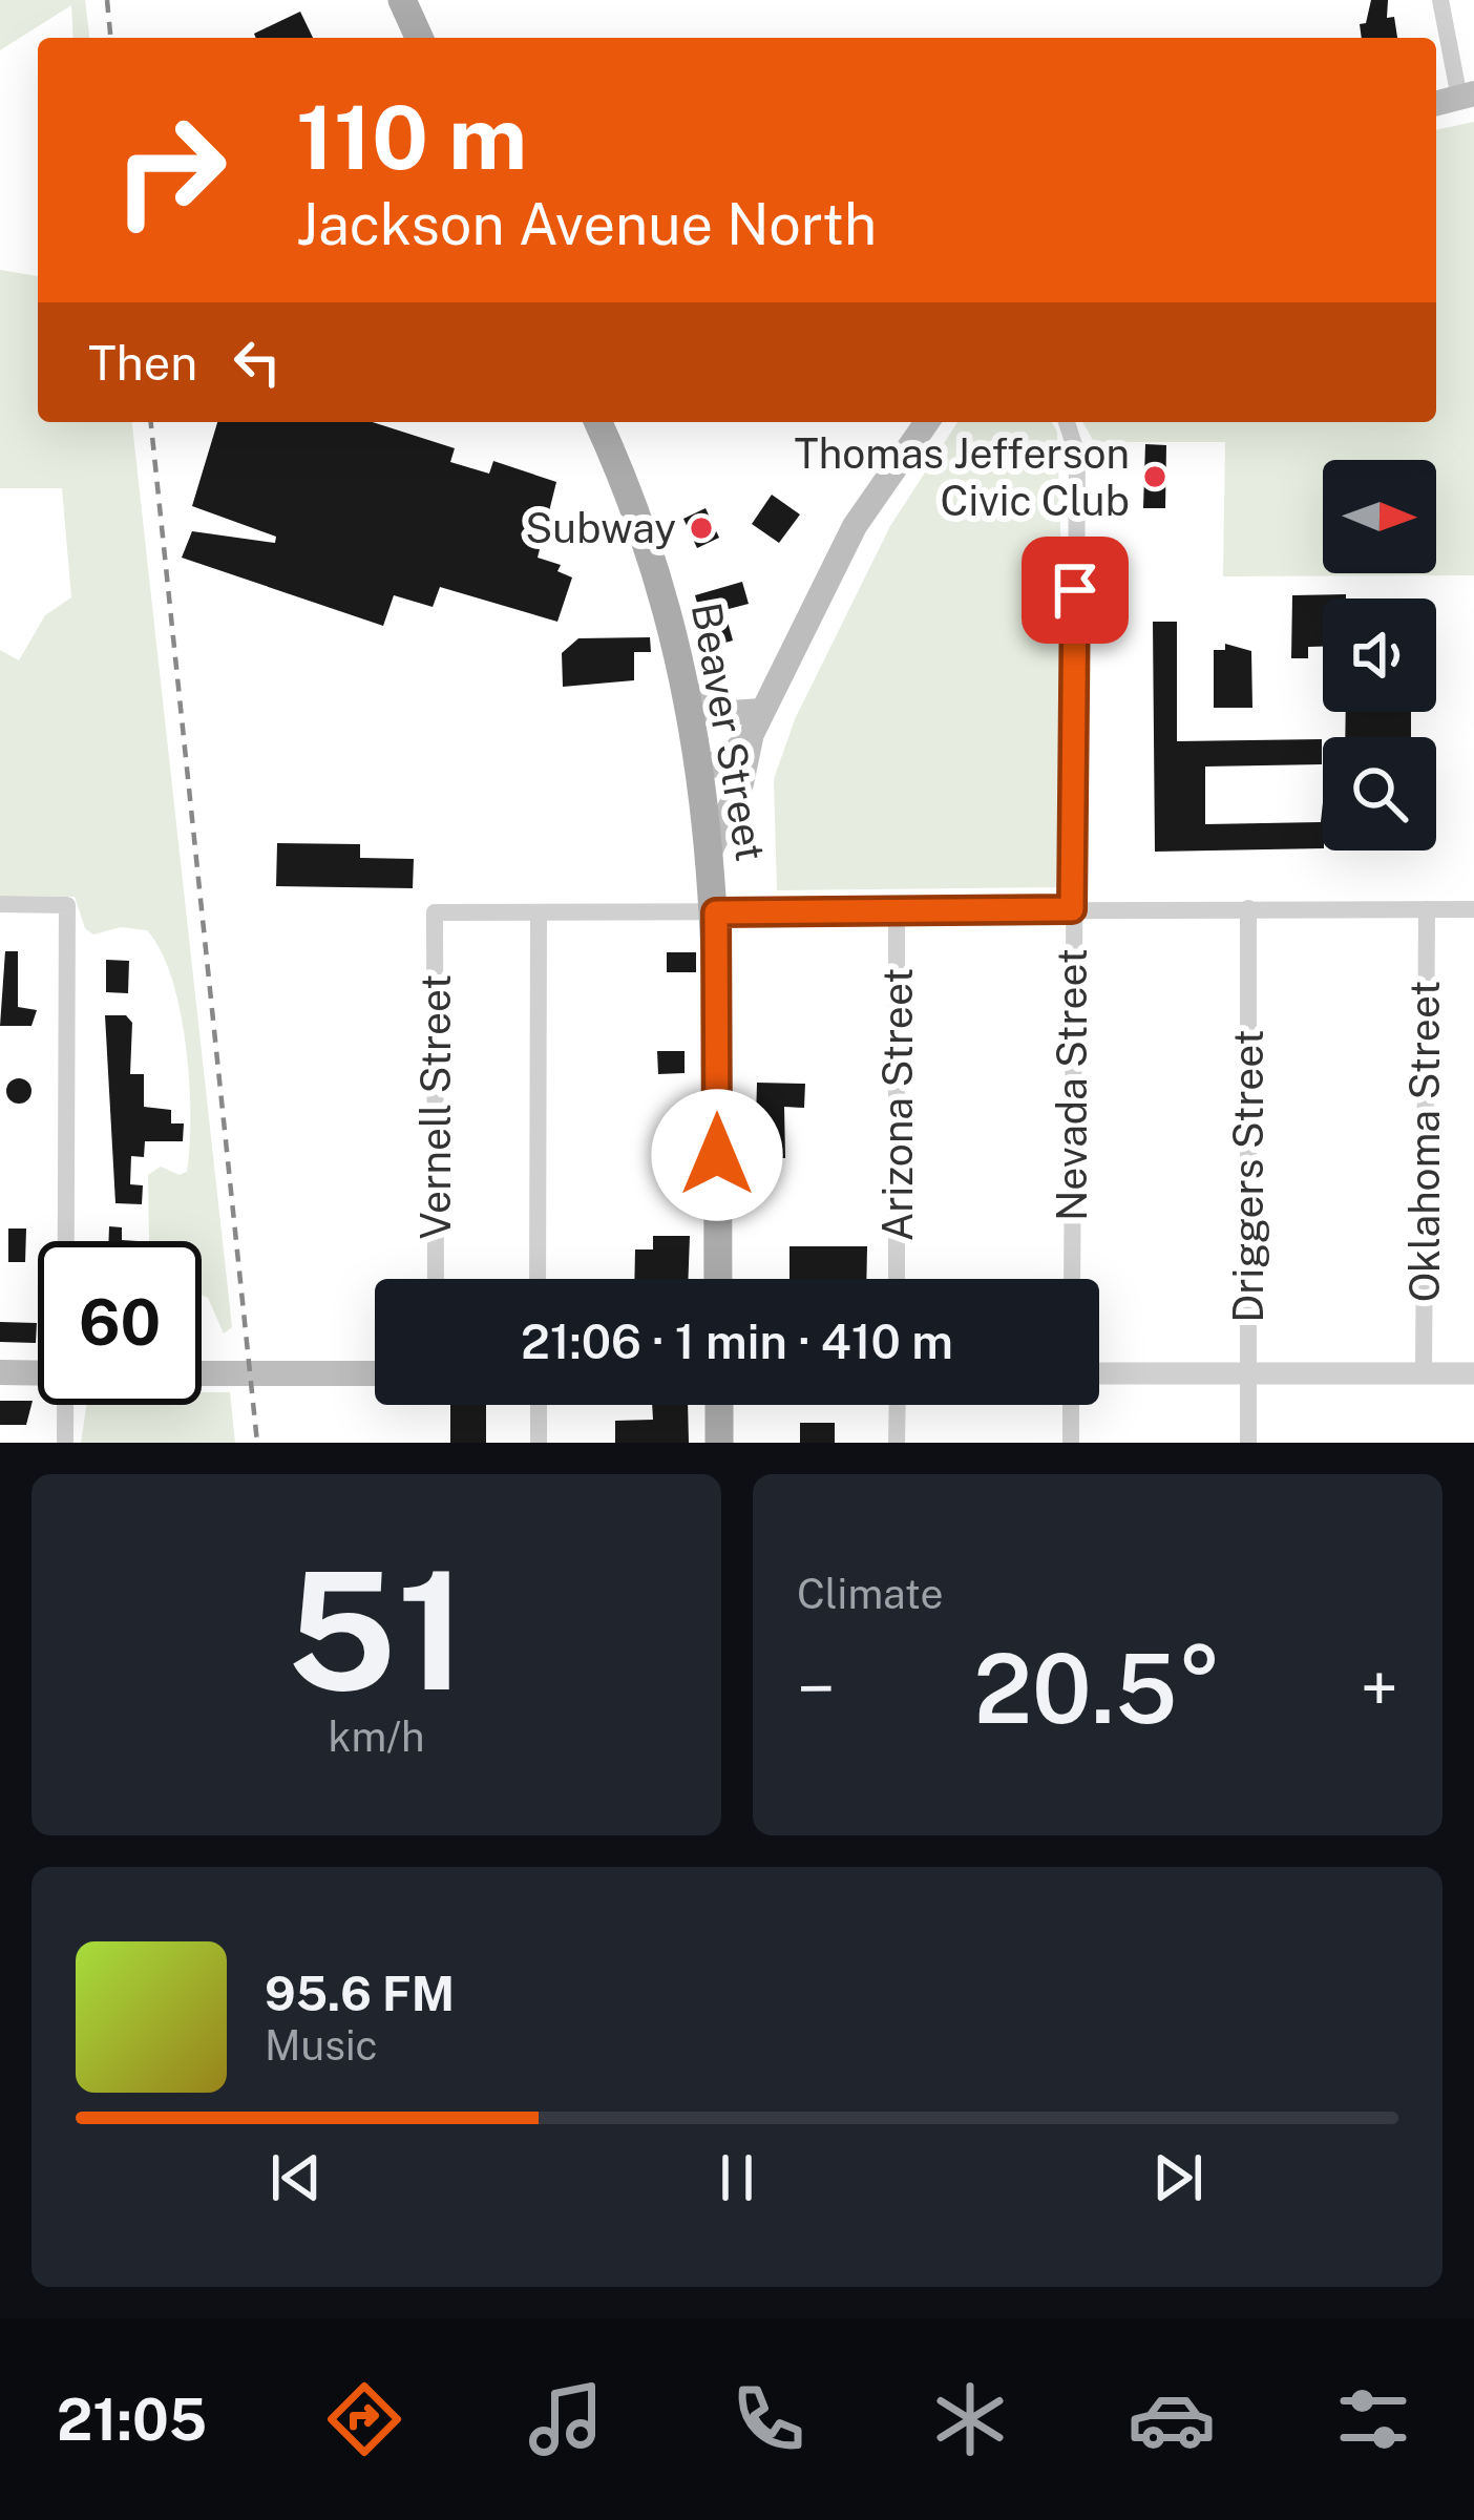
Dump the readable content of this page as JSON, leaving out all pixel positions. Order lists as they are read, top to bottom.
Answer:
{
  "streets": {
    "main road": ["Beaver Street"],
    "street": [
      "Nevada Street",
      "Arizona Street",
      "Vernell Street",
      "Oklahoma Street",
      "Driggers Street"
    ]
  },
  "places": ["Thomas Jefferson Civic Club", "Subway"],
  "north": "right",
  "page": {
    "turn": ["110 m", "Jackson Avenue North"],
    "then": "Then",
    "limit": "60",
    "trip": "21:06 · 1 min · 410 m",
    "tile": [
      ["51", "km/h"],
      "Climate"
    ],
    "heat": ["−", "20.5°", "+"],
    "song": ["95.6 FM", "Music"],
    "tabs": "21:05"
  }
}
